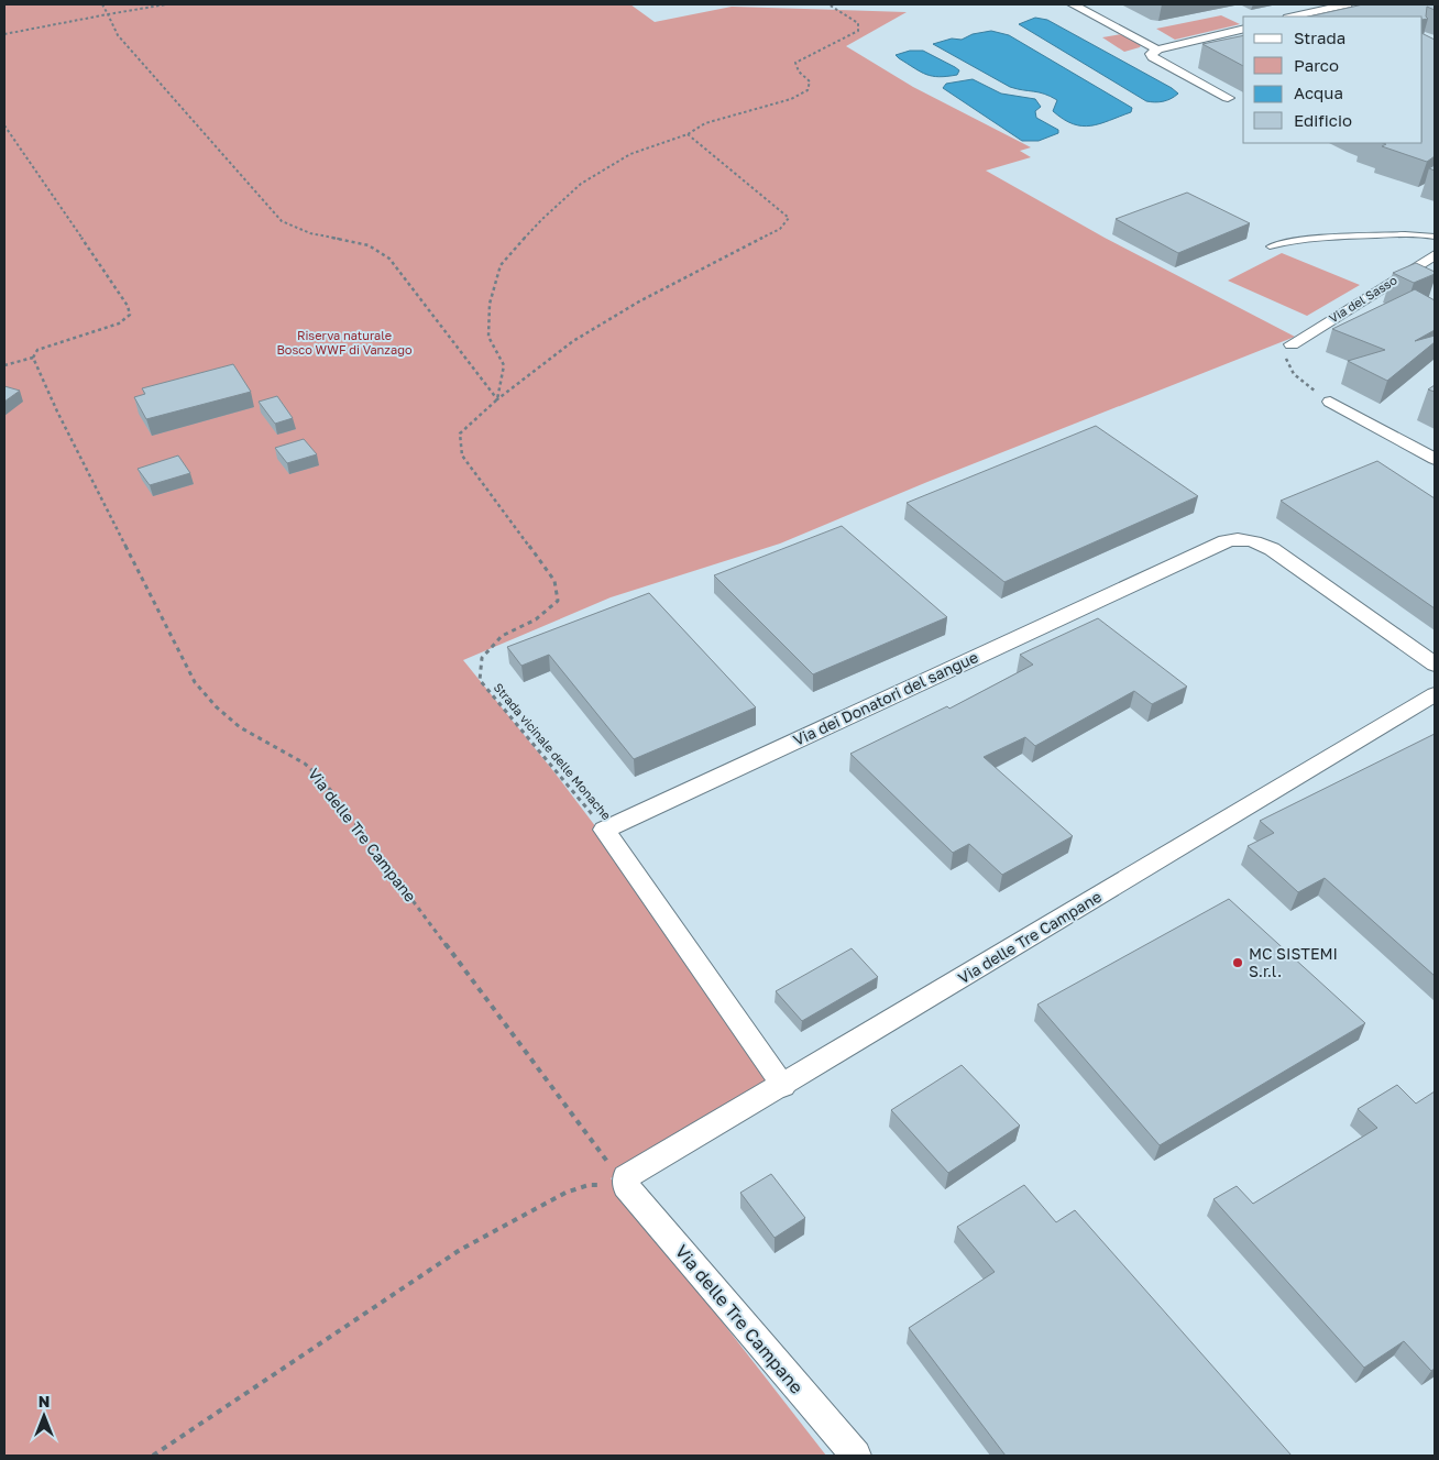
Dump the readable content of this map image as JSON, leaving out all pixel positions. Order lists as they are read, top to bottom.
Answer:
{
  "streets": {
    "street": ["Via del Sasso", "Via dei Donatori del sangue", "Via delle Tre Campane"],
    "path": ["Strada vicinale delle Monache"]
  },
  "crossings": [
    ["Via dei Donatori del sangue", "Strada vicinale delle Monache"]
  ],
  "parks": ["Riserva naturale Bosco WWF di Vanzago"],
  "places": ["MC SISTEMI S.r.l."],
  "legend": [
    "Strada",
    "Parco",
    "Acqua",
    "Edificio"
  ],
  "north": "top"
}
